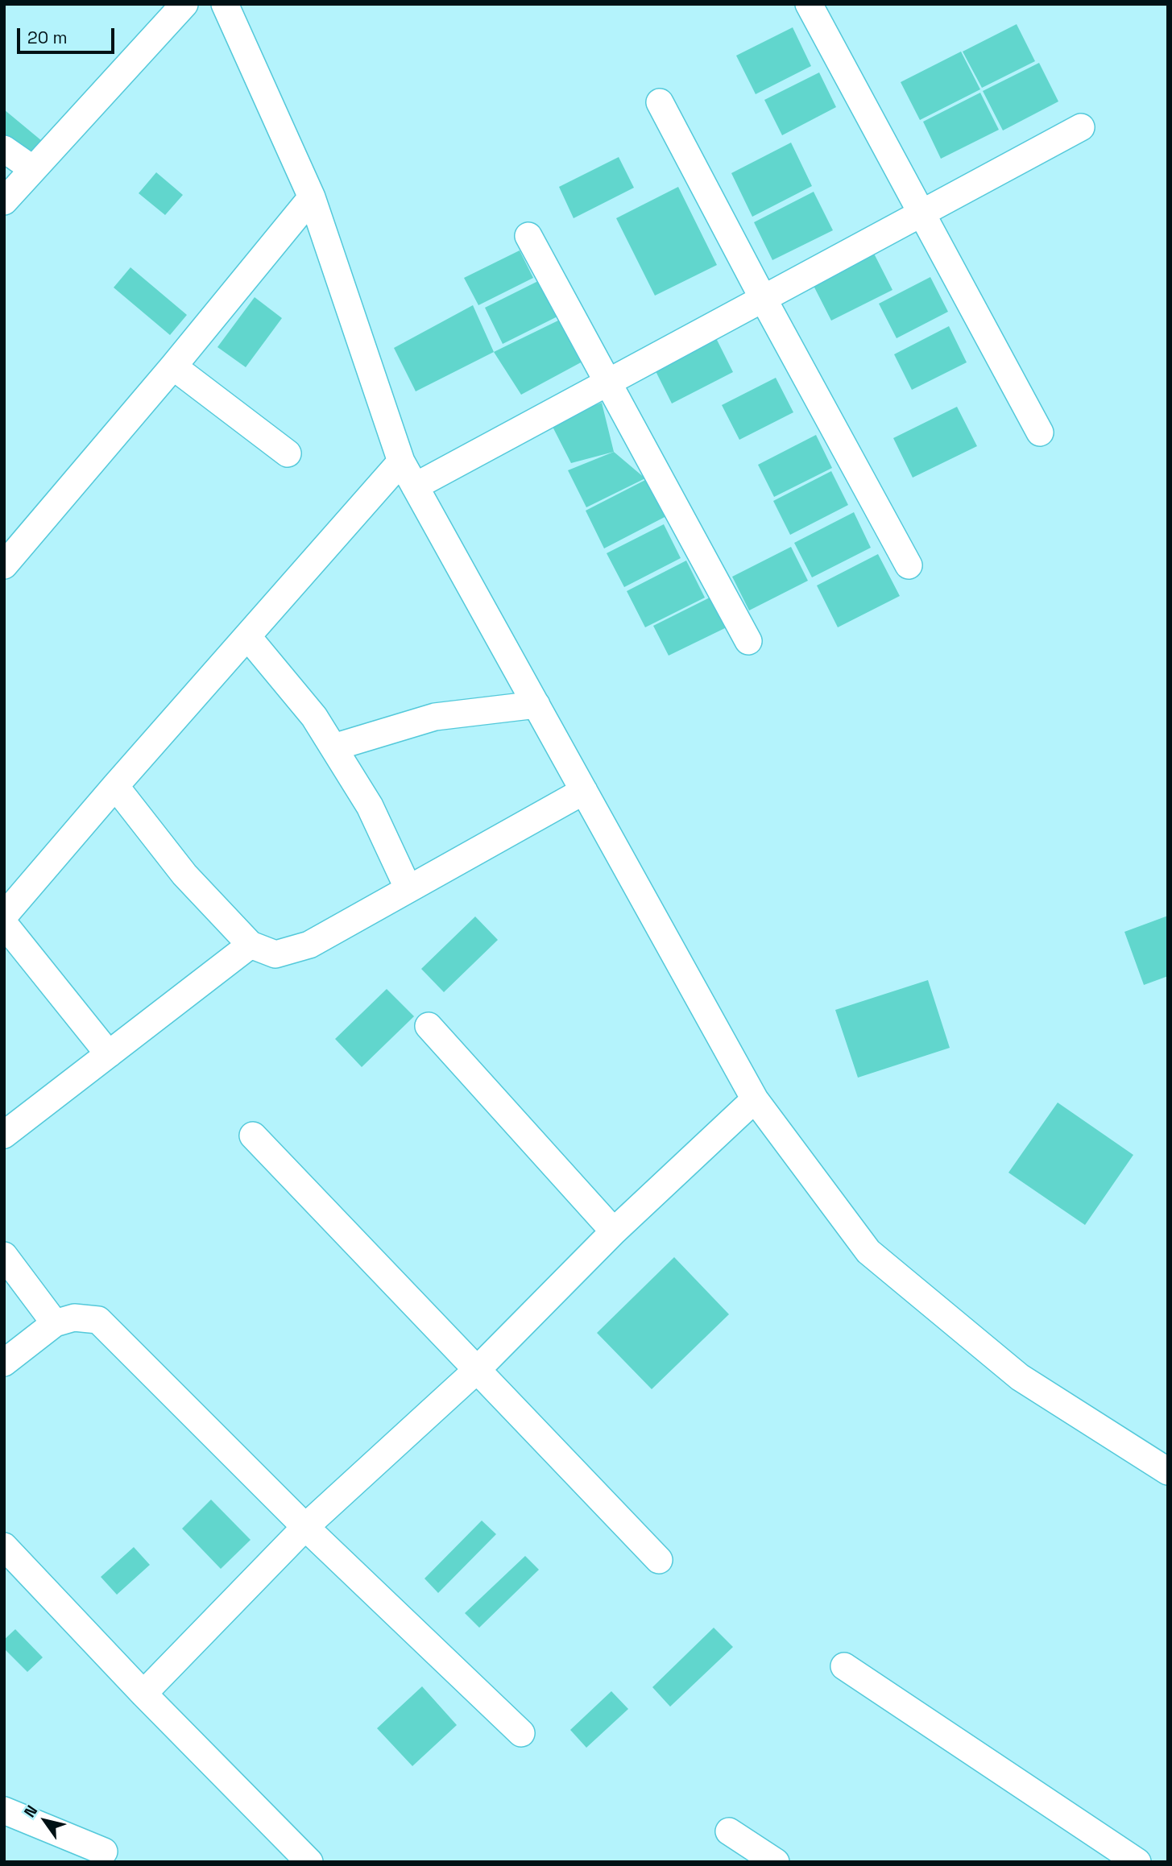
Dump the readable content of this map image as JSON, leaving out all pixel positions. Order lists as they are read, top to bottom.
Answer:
{
  "scale_bar": "20 m",
  "north": "top left"
}
